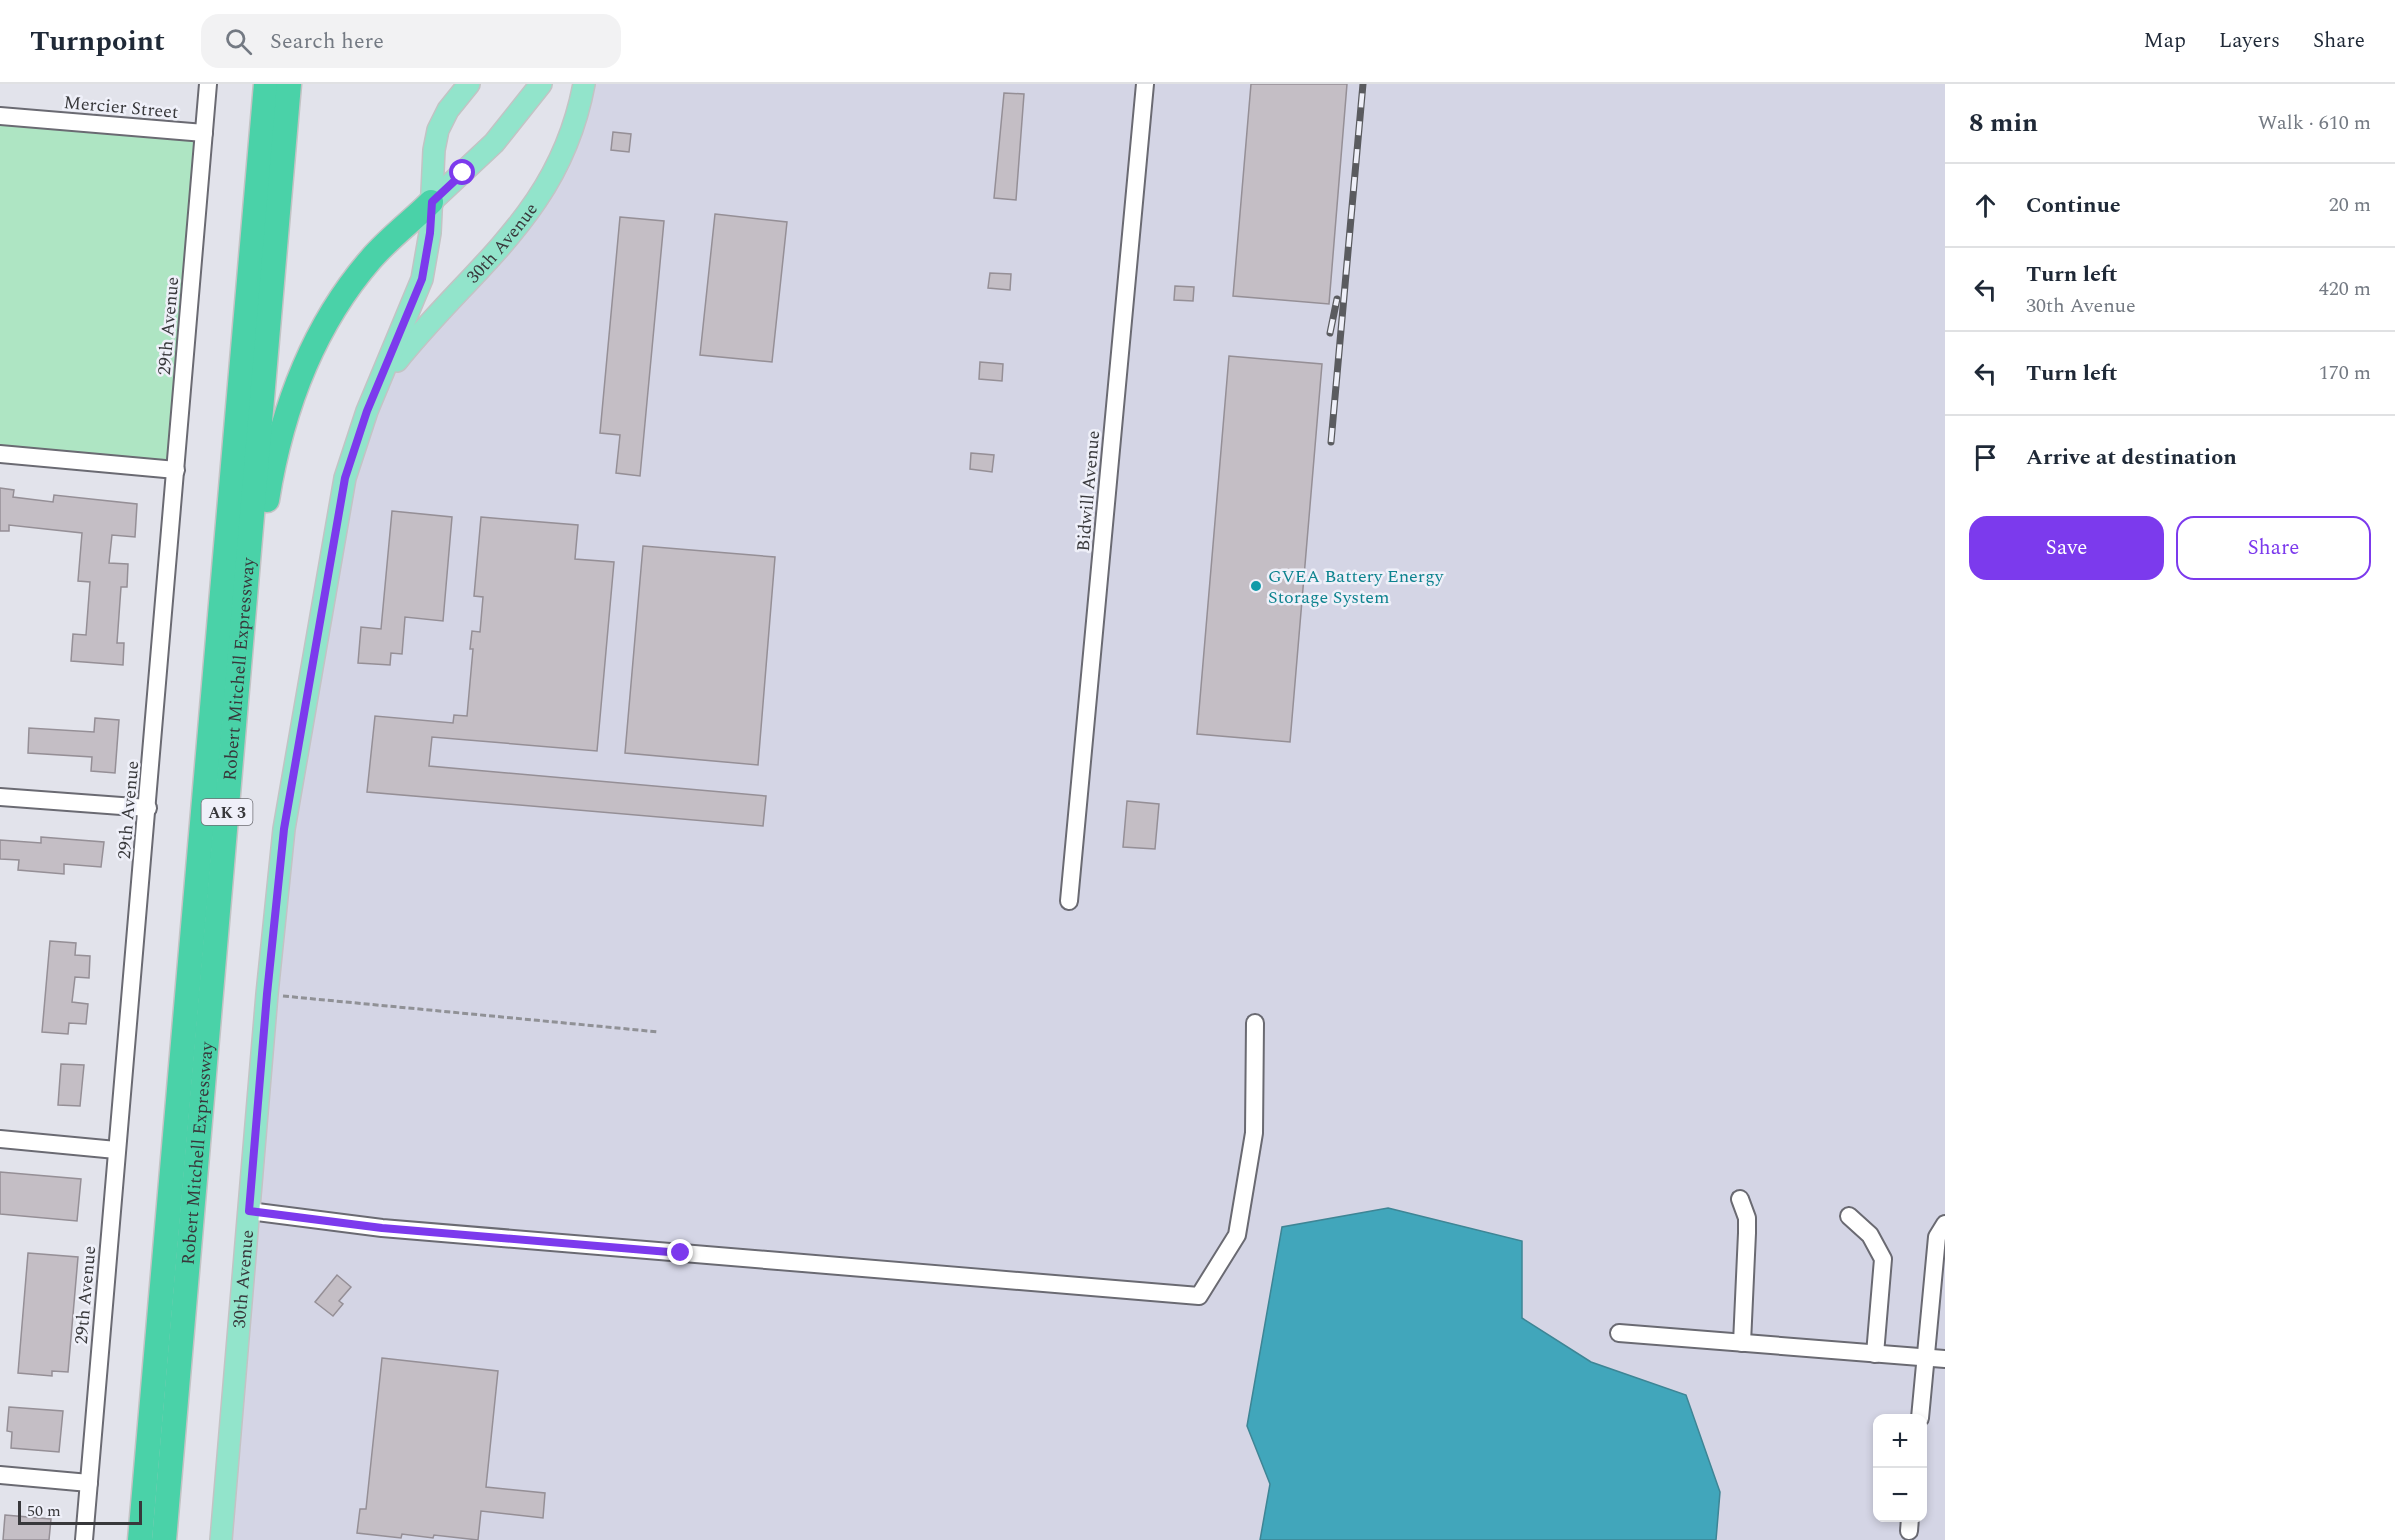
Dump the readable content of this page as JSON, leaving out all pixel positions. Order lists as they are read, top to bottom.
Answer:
{
  "streets": {
    "highway": ["Robert Mitchell Expressway", "AK 3"],
    "main road": ["30th Avenue"],
    "street": ["Mercier Street", "29th Avenue", "Bidwill Avenue"]
  },
  "crossings": [
    ["Mercier Street", "29th Avenue"]
  ],
  "places": ["GVEA Battery Energy Storage System"],
  "scale_bar": "50 m",
  "page": {
    "header": "Turnpoint",
    "search": "Search here",
    "nav": ["Map", "Layers", "Share"],
    "heading": ["8 min", "Walk · 610 m"],
    "list": [
      ["Continue", "20 m"],
      ["Turn left", "30th Avenue", "420 m"],
      ["Turn left", "170 m"],
      "Arrive at destination"
    ],
    "buttons": ["Save", "Share"],
    "map_buttons": ["+", "−"],
    "scale": "50 m"
  }
}
